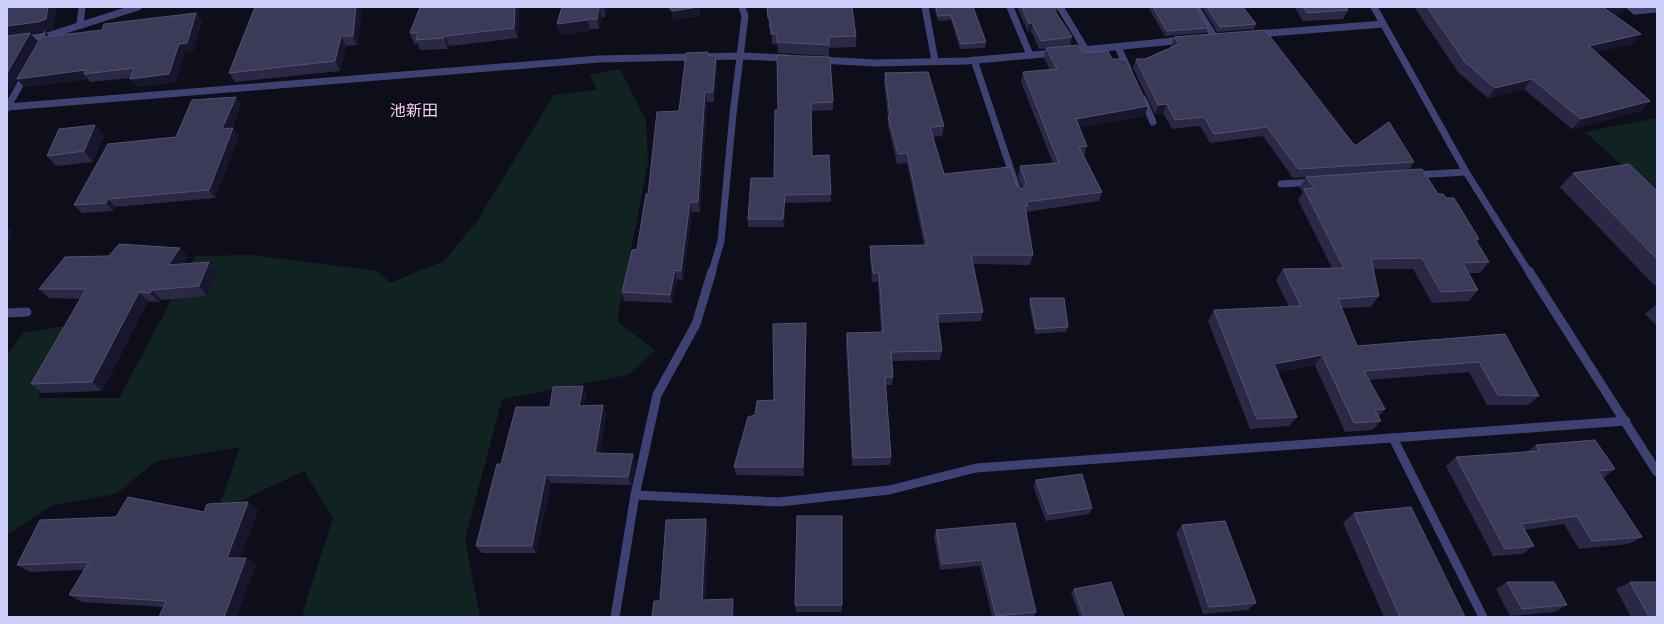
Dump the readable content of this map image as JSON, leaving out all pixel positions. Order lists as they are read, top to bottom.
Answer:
{
  "districts": ["池新田"]
}
